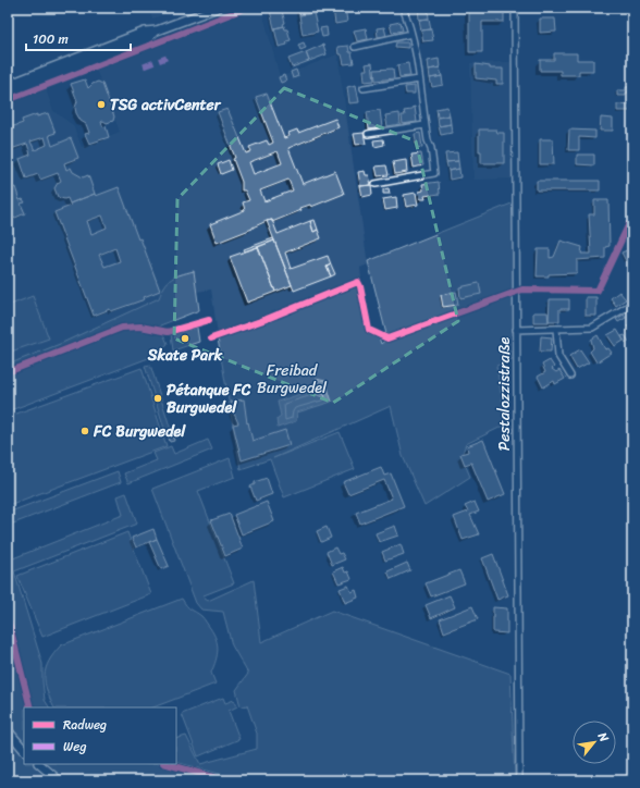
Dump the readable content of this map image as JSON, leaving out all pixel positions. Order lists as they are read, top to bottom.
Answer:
{
  "streets": {
    "street": ["Pestalozzistraße"]
  },
  "parks": ["Freibad Burgwedel"],
  "places": [
    "TSG activCenter",
    "Skate Park",
    "Pétanque FC Burgwedel",
    "FC Burgwedel"
  ],
  "legend": ["Radweg", "Weg"],
  "scale_bar": "100 m",
  "north": "top right"
}
